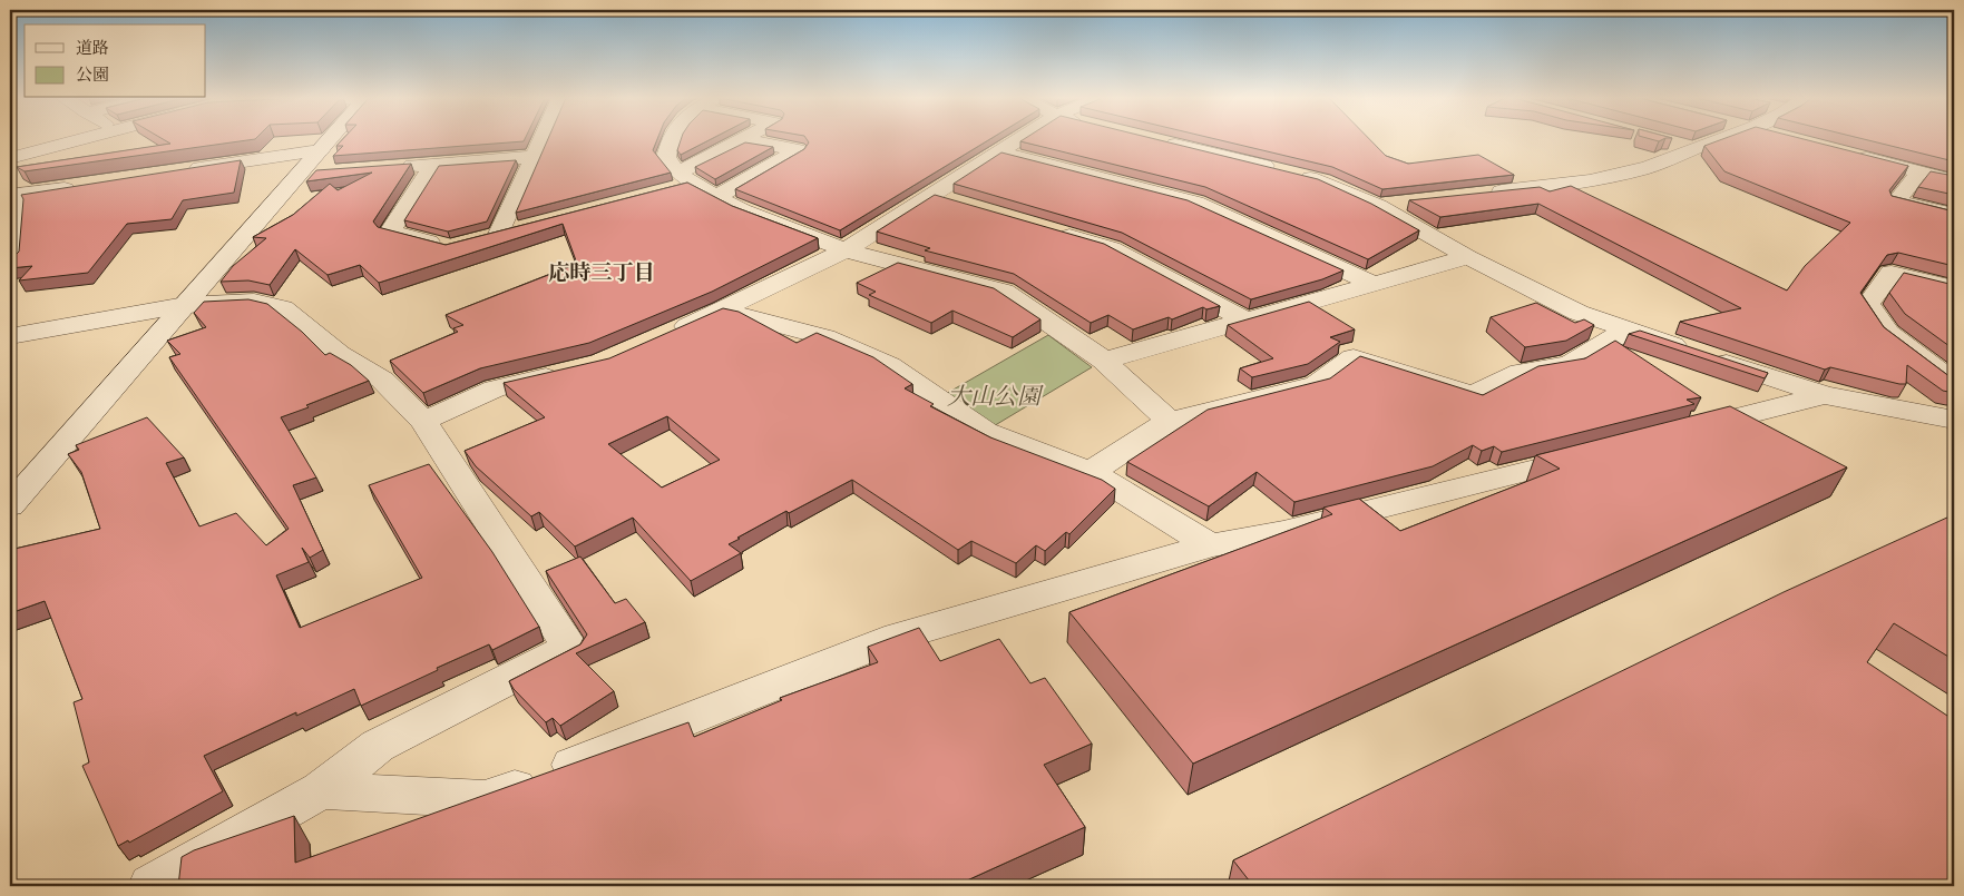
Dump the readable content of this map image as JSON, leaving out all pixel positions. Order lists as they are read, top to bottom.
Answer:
{
  "districts": ["応時三丁目"],
  "parks": ["大山公園"],
  "legend": ["道路", "公園"]
}
